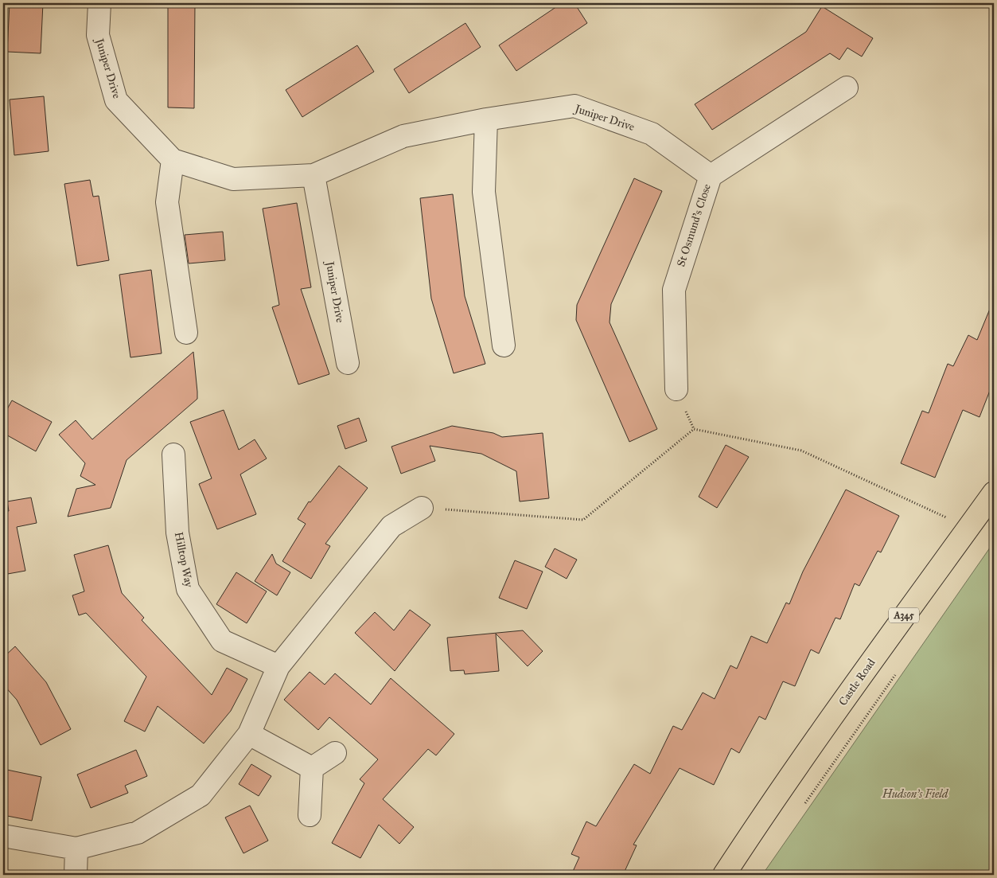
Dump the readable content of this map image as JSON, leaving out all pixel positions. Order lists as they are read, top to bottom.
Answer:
{
  "streets": {
    "main road": ["A345", "Castle Road"],
    "street": ["Juniper Drive", "St Osmund's Close", "Hilltop Way"]
  },
  "crossings": [
    ["Juniper Drive", "St Osmund's Close"]
  ],
  "parks": ["Hudson's Field"]
}
